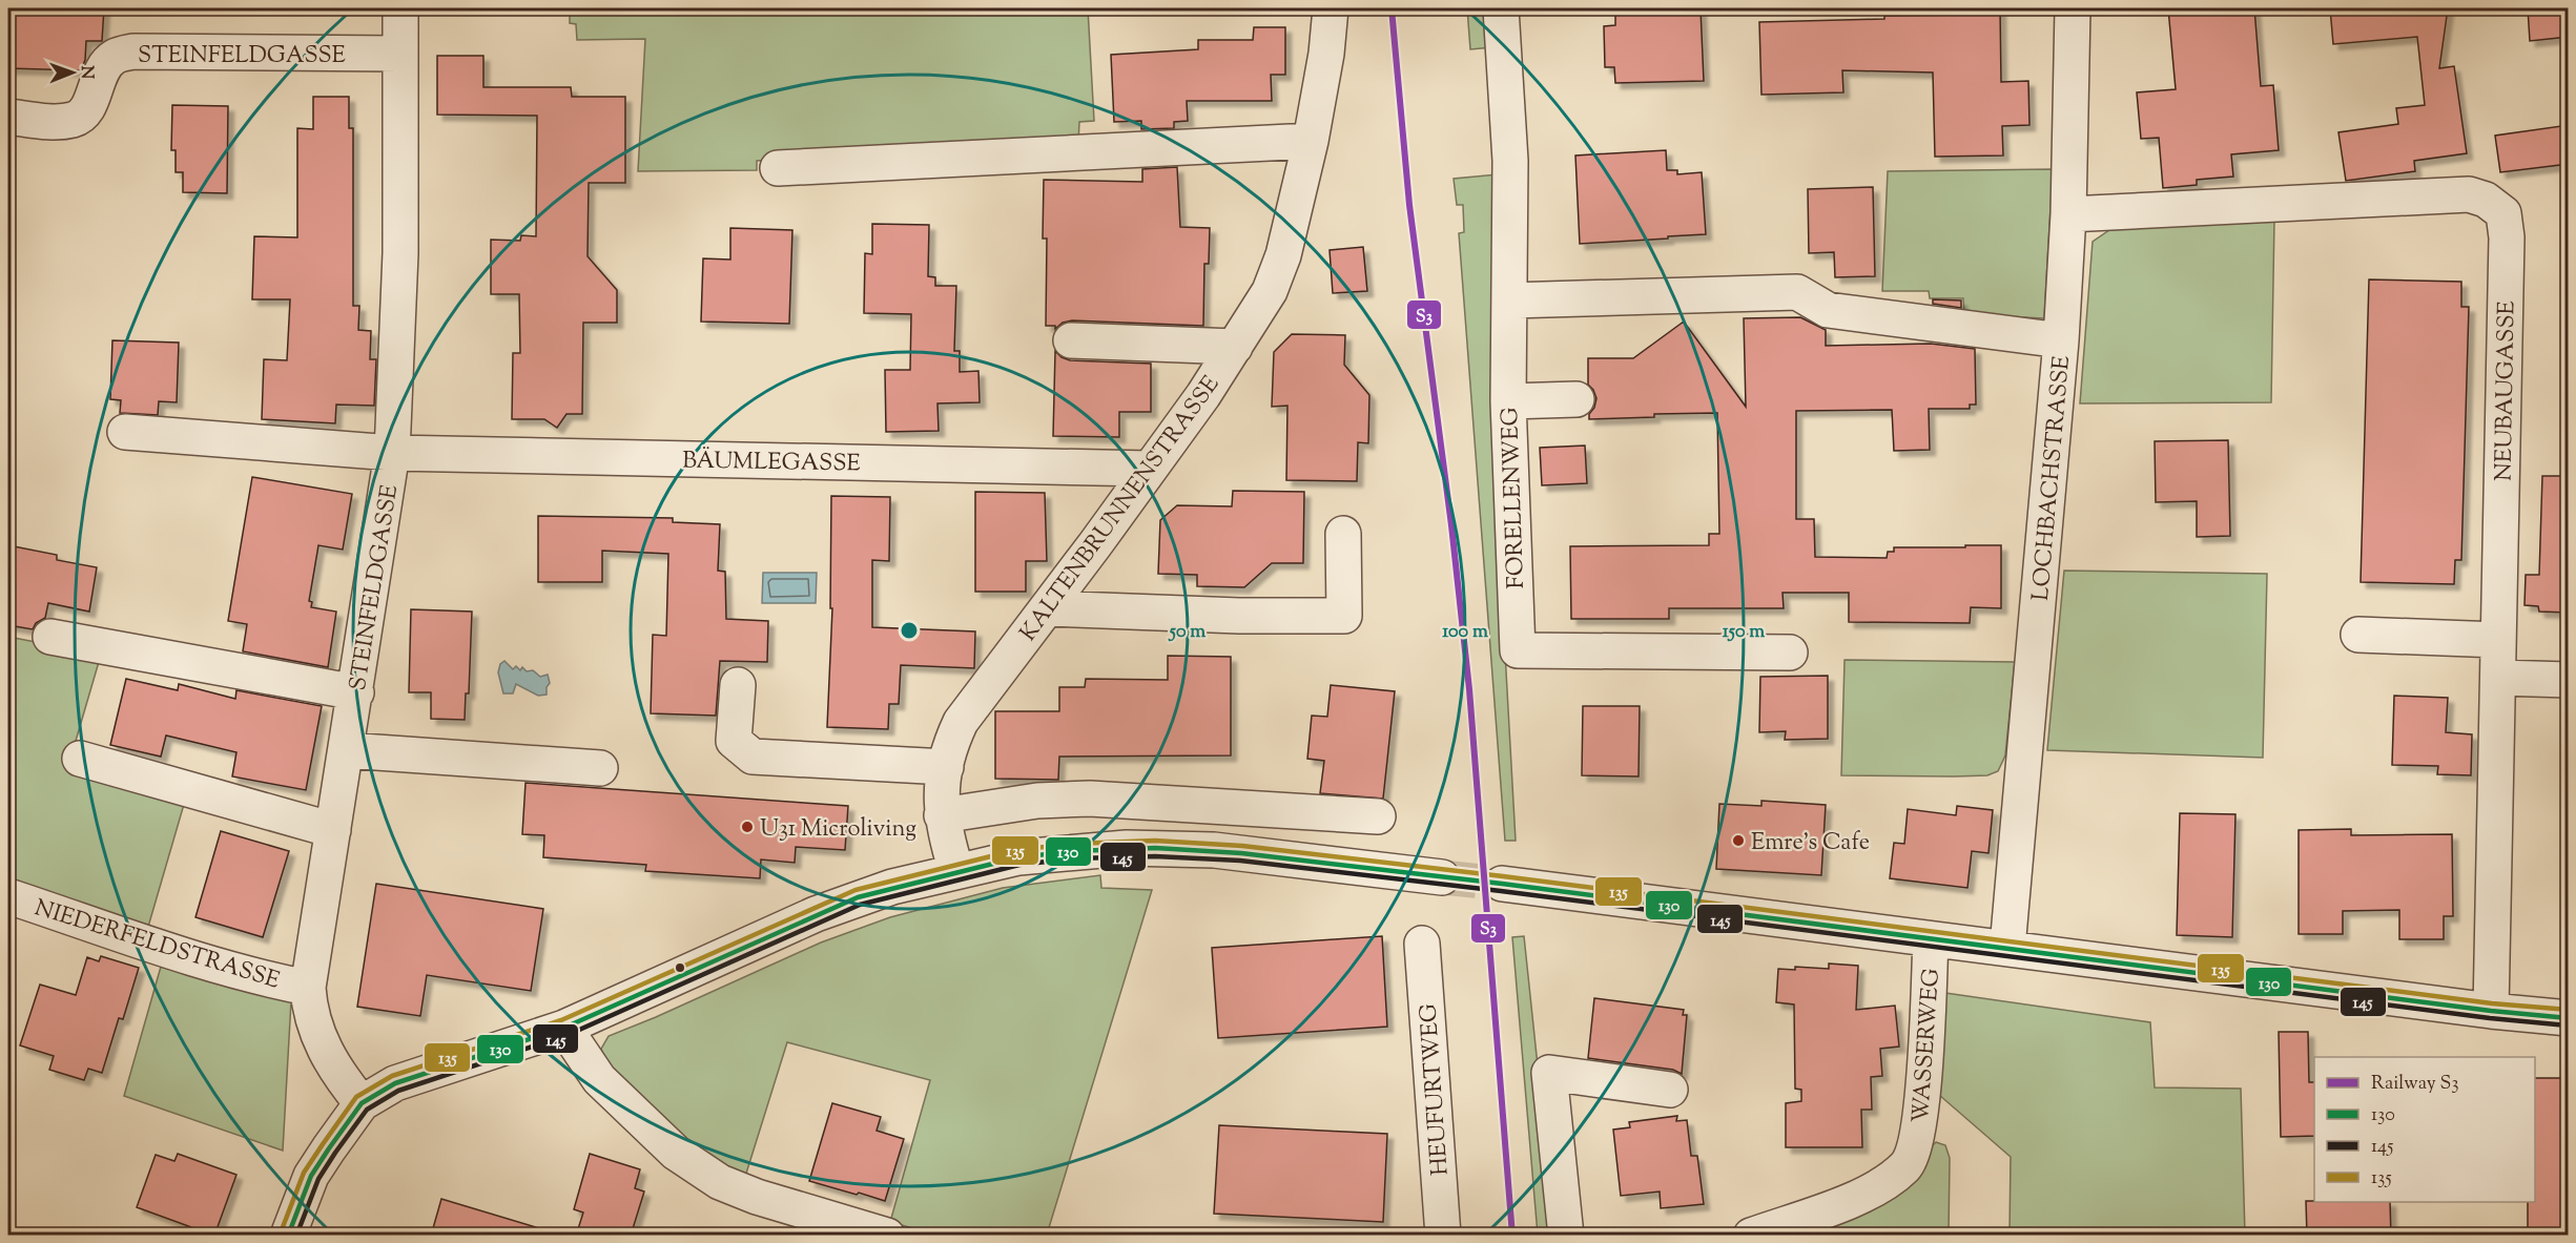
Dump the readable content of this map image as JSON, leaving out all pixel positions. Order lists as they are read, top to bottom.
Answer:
{
  "streets": {
    "street": [
      "STEINFELDGASSE",
      "NEUBAUGASSE",
      "BÄUMLEGASSE",
      "LOCHBACHSTRASSE",
      "FORELLENWEG",
      "KALTENBRUNNENSTRASSE",
      "NIEDERFELDSTRASSE",
      "WASSERWEG",
      "HEUFURTWEG"
    ]
  },
  "crossings": [
    ["STEINFELDGASSE", "BÄUMLEGASSE"],
    ["STEINFELDGASSE", "NIEDERFELDSTRASSE"],
    ["NEUBAUGASSE", "LOCHBACHSTRASSE"],
    ["BÄUMLEGASSE", "KALTENBRUNNENSTRASSE"]
  ],
  "places": ["U31 Microliving", "Emre's Cafe"],
  "lines": [
    "rail line S3",
    "transit line 135",
    "transit line 130",
    "transit line 145"
  ],
  "legend": [
    "Railway S3",
    "130",
    "145",
    "135"
  ],
  "north": "right",
  "rings": ["50 m", "100 m", "150 m"]
}
